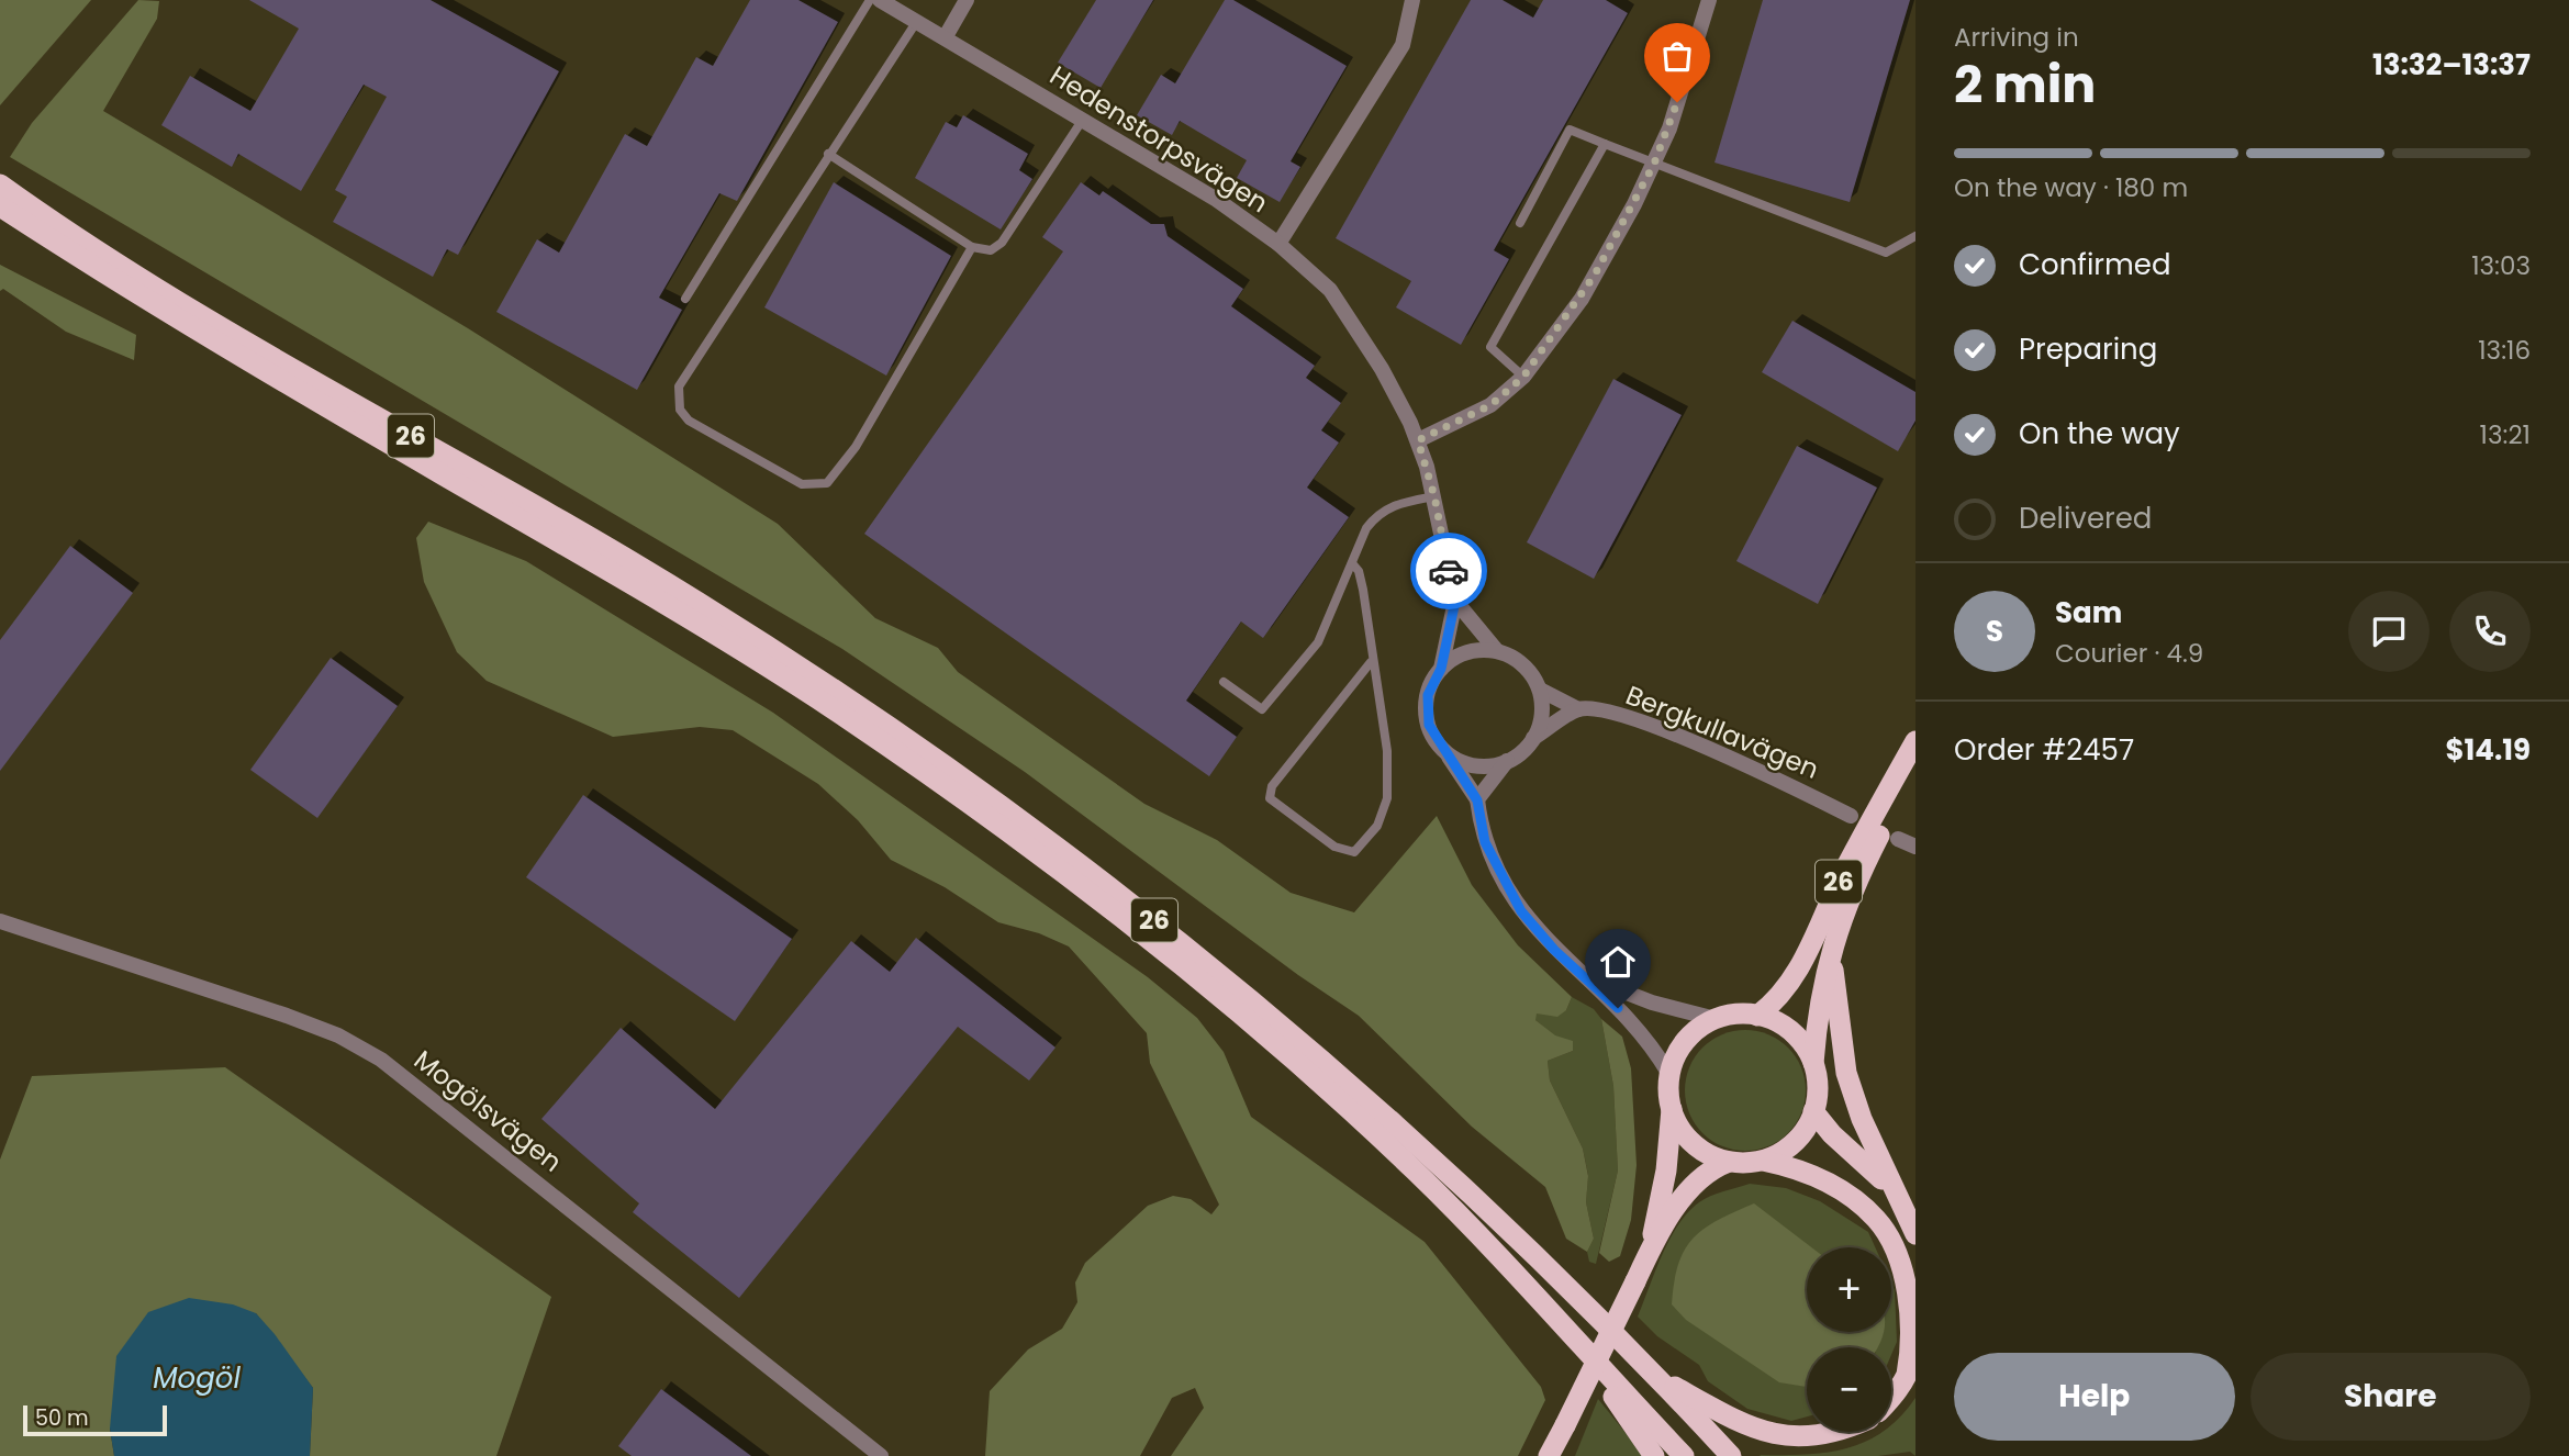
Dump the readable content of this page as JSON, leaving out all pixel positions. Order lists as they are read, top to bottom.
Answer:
{
  "streets": {
    "highway": ["26"],
    "street": ["Hedenstorpsvägen", "Bergkullavägen", "Mogölsvägen"]
  },
  "water": ["Mogöl"],
  "scale_bar": "50 m",
  "page": {
    "heading": ["2 min", "Arriving in", "13:32–13:37"],
    "panel": [
      "Sam",
      "Courier · 4.9",
      "Order #2457",
      "$14.19"
    ],
    "bar": "On the way · 180 m",
    "list": [
      ["Confirmed", "13:03"],
      ["Preparing", "13:16"],
      ["On the way", "13:21"],
      "Delivered"
    ],
    "round": "S",
    "map_buttons": ["+", "−"],
    "buttons": ["Help", "Share"],
    "scale": "50 m"
  }
}
